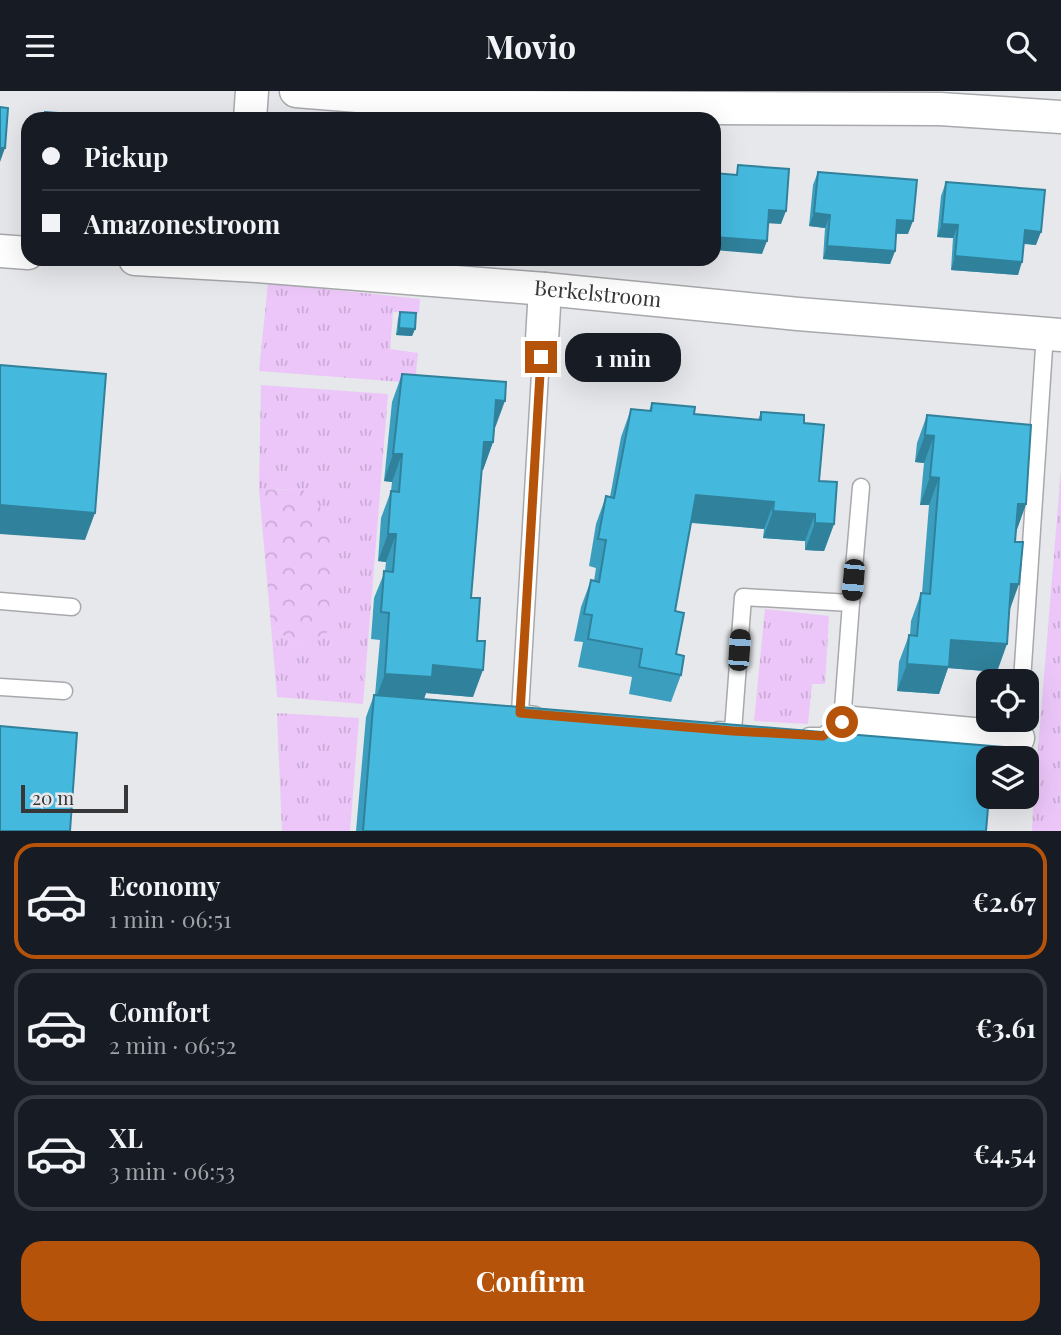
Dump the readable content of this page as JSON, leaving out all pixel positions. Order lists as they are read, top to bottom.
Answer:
{
  "streets": {
    "street": ["Berkelstroom"]
  },
  "scale_bar": "20 m",
  "page": {
    "header": "Movio",
    "banner": ["Pickup", "Amazonestroom"],
    "bubble": "1 min",
    "scale": "20 m",
    "list": [
      {
        "name": "Economy",
        "note": "1 min · 06:51",
        "value": "€2.67"
      },
      {
        "name": "Comfort",
        "note": "2 min · 06:52",
        "value": "€3.61"
      },
      {
        "name": "XL",
        "note": "3 min · 06:53",
        "value": "€4.54"
      }
    ],
    "buttons": "Confirm"
  }
}
